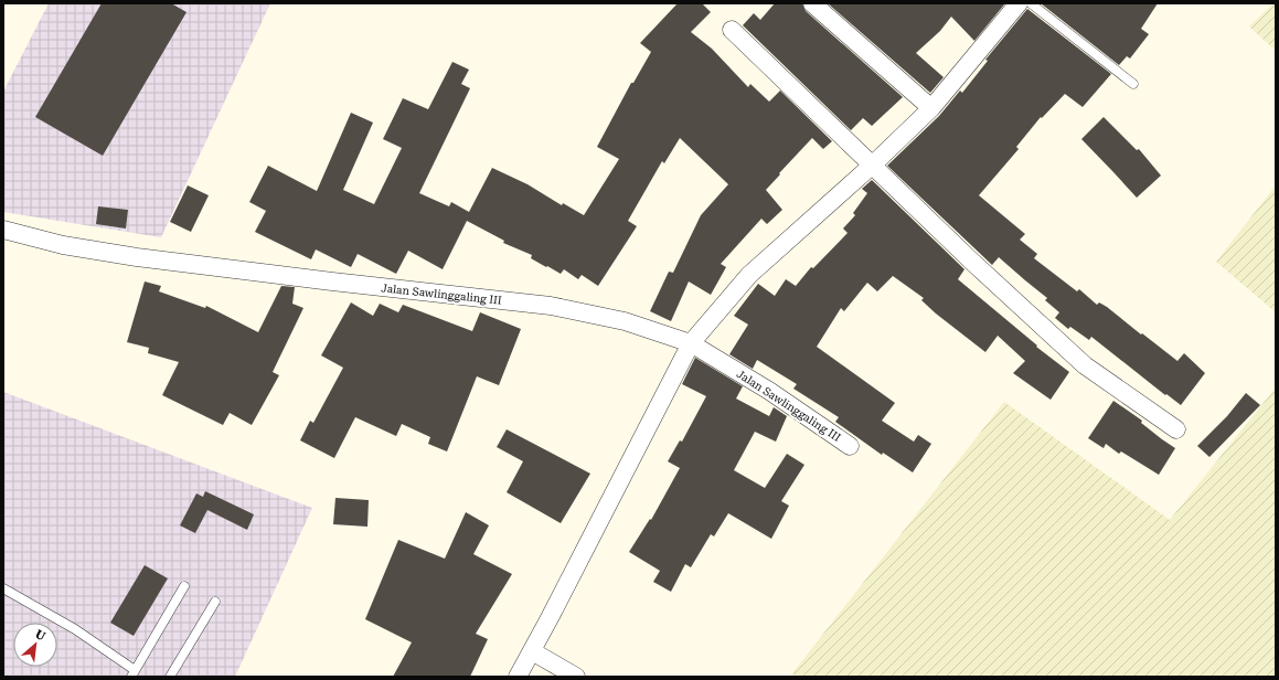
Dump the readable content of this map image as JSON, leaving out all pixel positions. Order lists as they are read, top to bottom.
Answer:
{
  "streets": {
    "street": ["Jalan Sawlinggaling III"]
  },
  "north": "top right"
}
